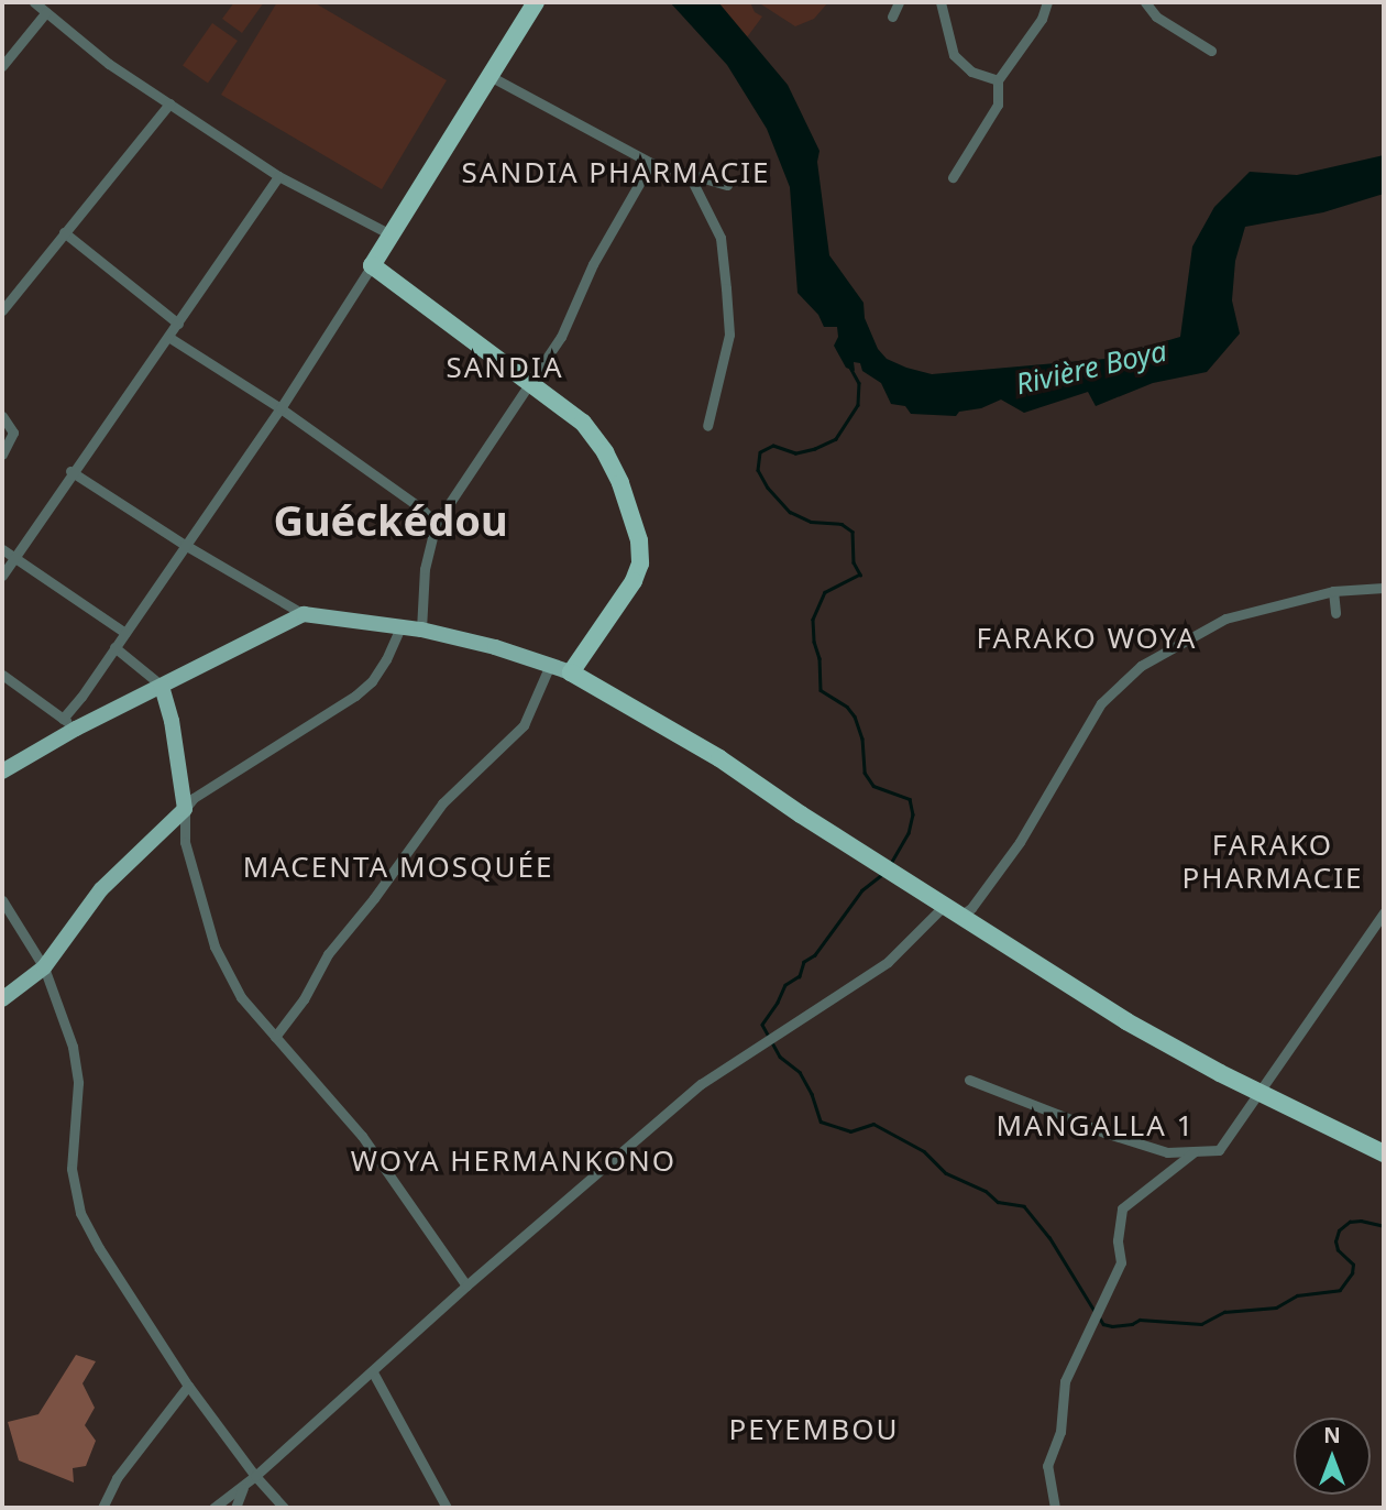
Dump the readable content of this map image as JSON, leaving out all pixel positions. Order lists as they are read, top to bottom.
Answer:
{
  "districts": [
    "SANDIA PHARMACIE",
    "SANDIA",
    "Guéckédou",
    "FARAKO WOYA",
    "FARAKO PHARMACIE",
    "MACENTA MOSQUÉE",
    "MANGALLA 1",
    "WOYA HERMANKONO",
    "PEYEMBOU"
  ],
  "water": ["Rivière Boya"],
  "north": "top"
}
